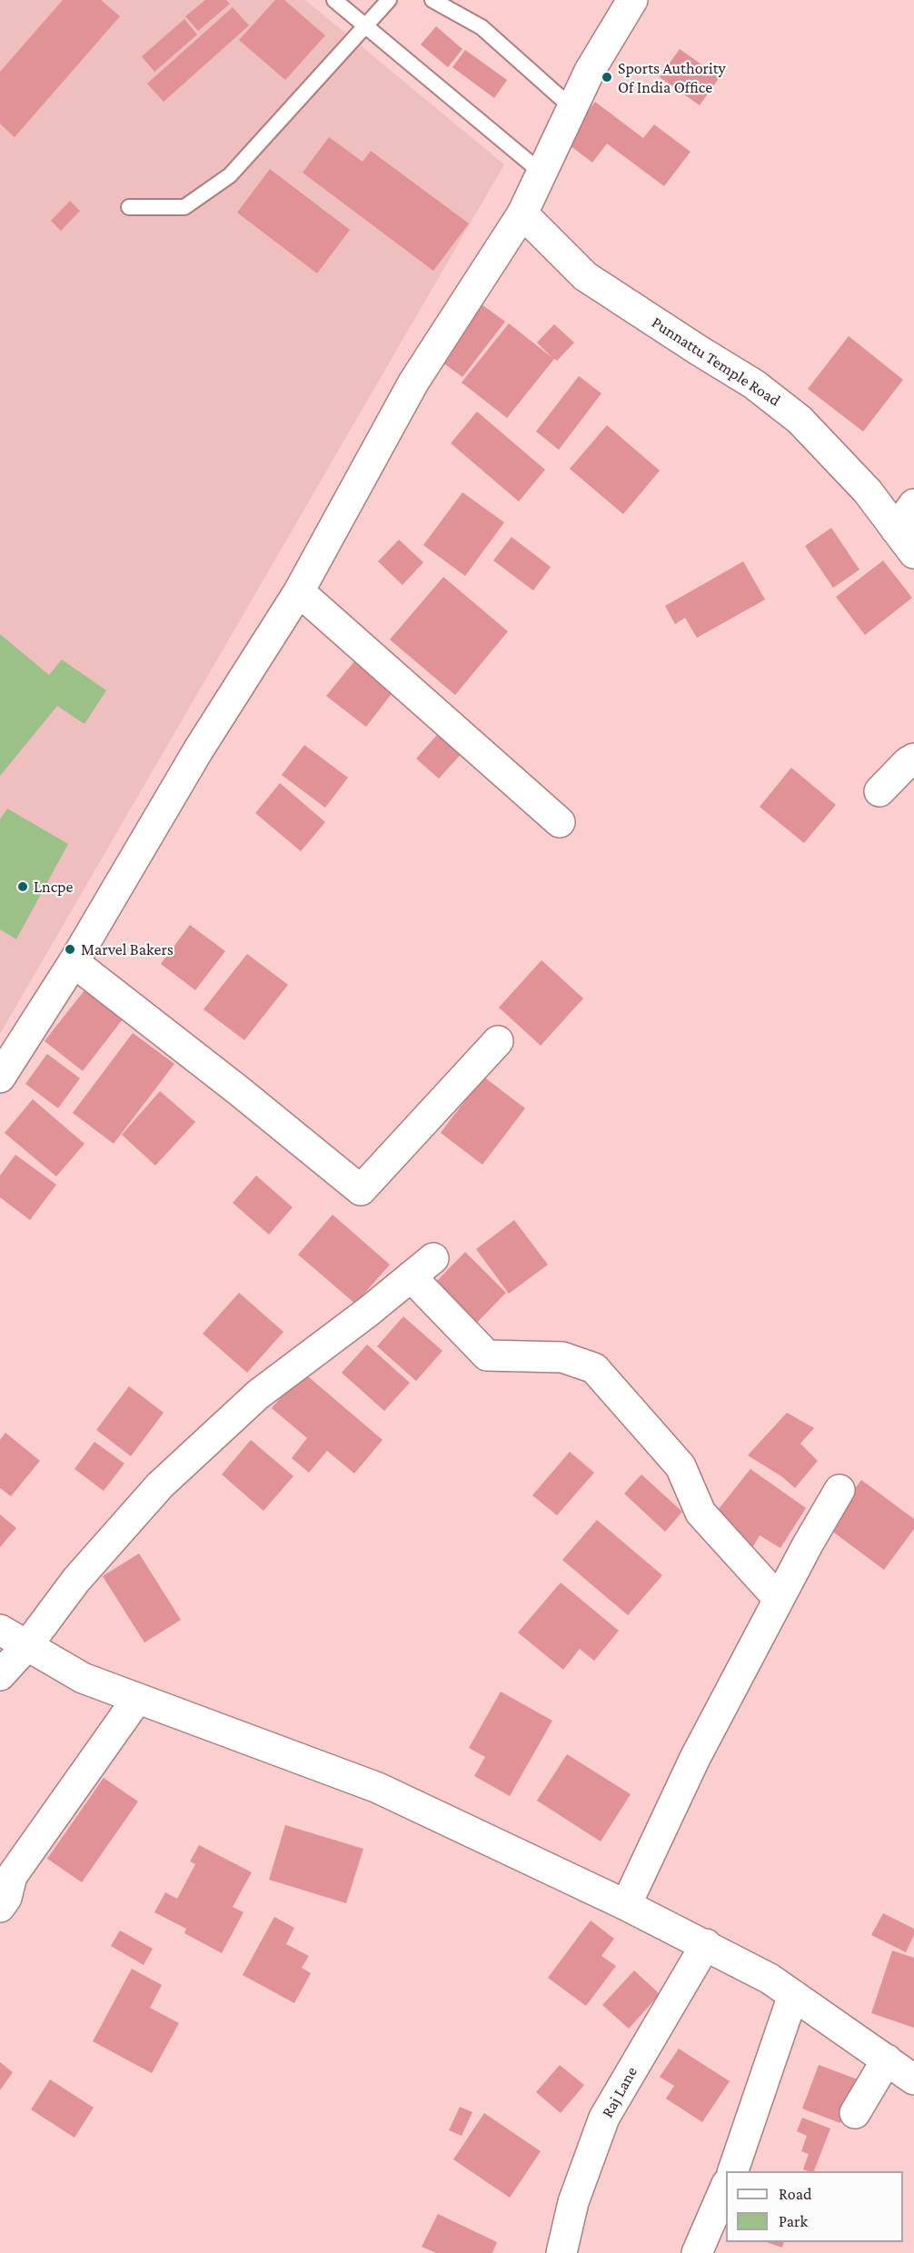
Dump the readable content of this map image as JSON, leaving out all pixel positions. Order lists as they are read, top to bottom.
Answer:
{
  "streets": {
    "street": ["Punnattu Temple Road", "Raj Lane"]
  },
  "places": ["Sports Authority Of India Office", "Lncpe", "Marvel Bakers"],
  "legend": ["Road", "Park"]
}
